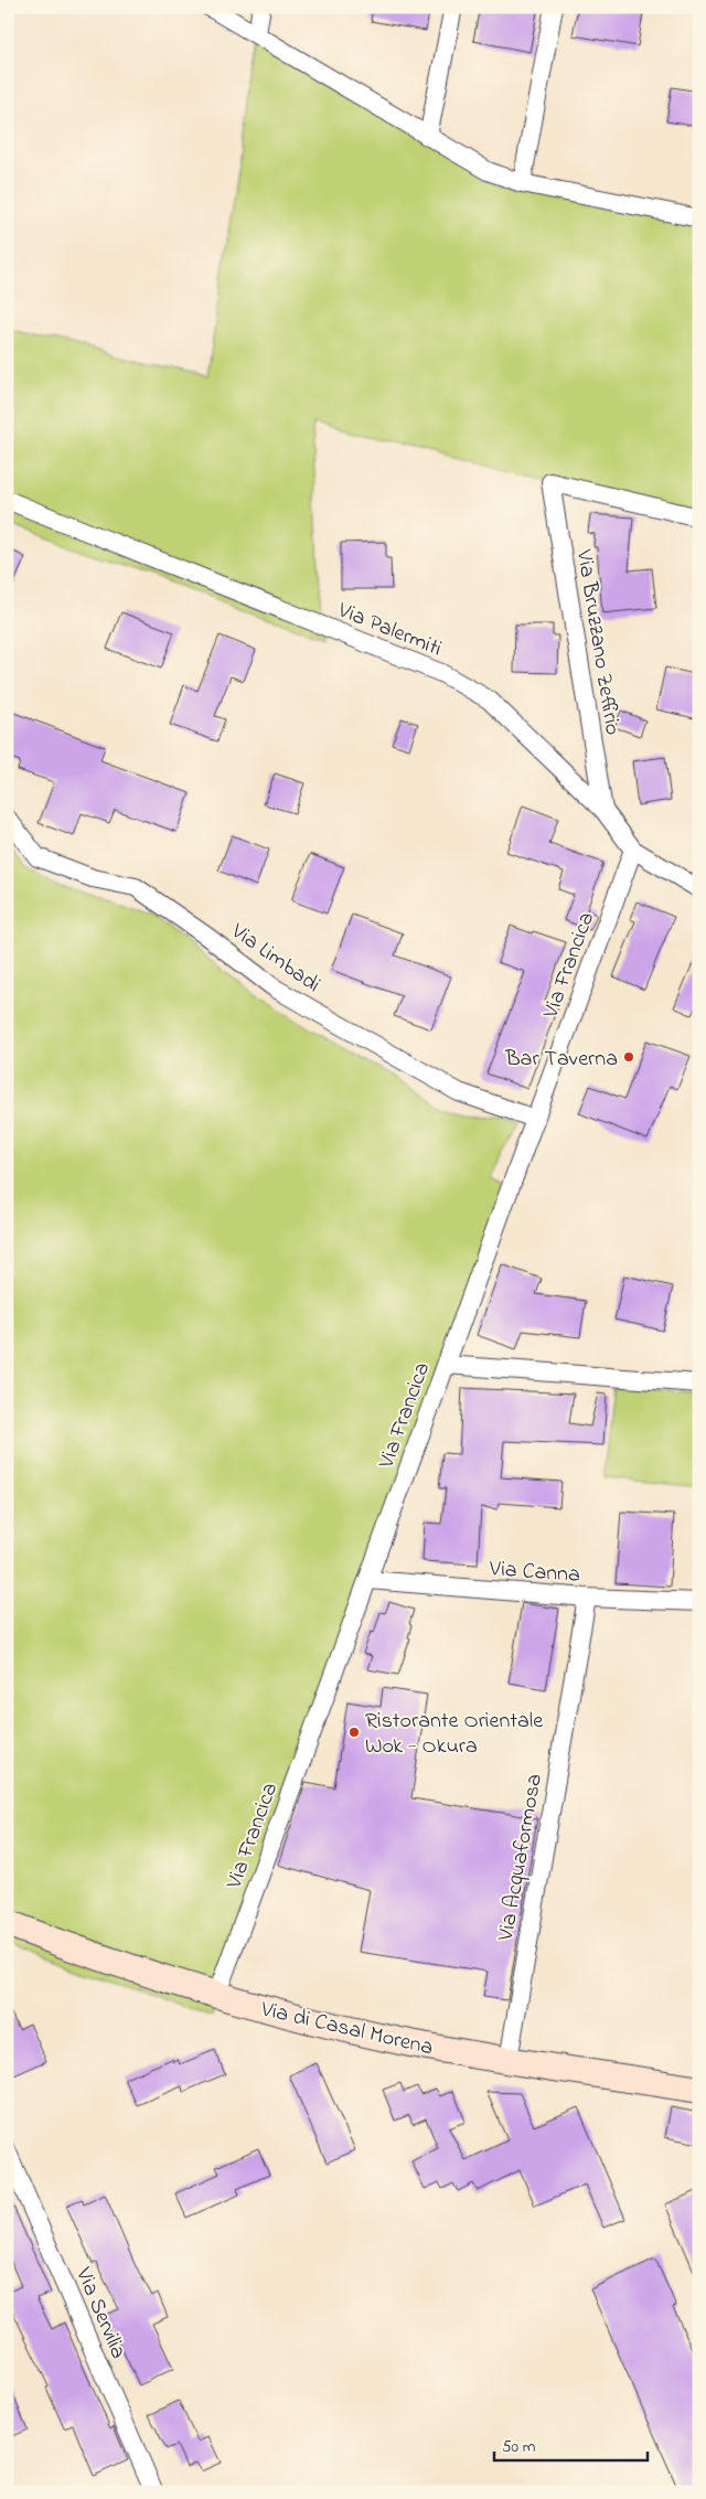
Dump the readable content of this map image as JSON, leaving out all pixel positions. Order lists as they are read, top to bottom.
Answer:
{
  "streets": {
    "main road": ["Via di Casal Morena"],
    "street": [
      "Via Palermiti",
      "Via Bruzzano Zeffirio",
      "Via Limbadi",
      "Via Francica",
      "Via Canna",
      "Via Acquaformosa",
      "Via Servilia"
    ]
  },
  "crossings": [
    ["Via Palermiti", "Via Bruzzano Zeffirio"],
    ["Via Palermiti", "Via Francica"],
    ["Via Limbadi", "Via Francica"],
    ["Via Francica", "Via Canna"],
    ["Via Francica", "Via di Casal Morena"],
    ["Via Canna", "Via Acquaformosa"],
    ["Via Acquaformosa", "Via di Casal Morena"]
  ],
  "places": ["Bar Taverna", "Ristorante Orientale Wok - Okura"],
  "scale_bar": "50 m"
}
